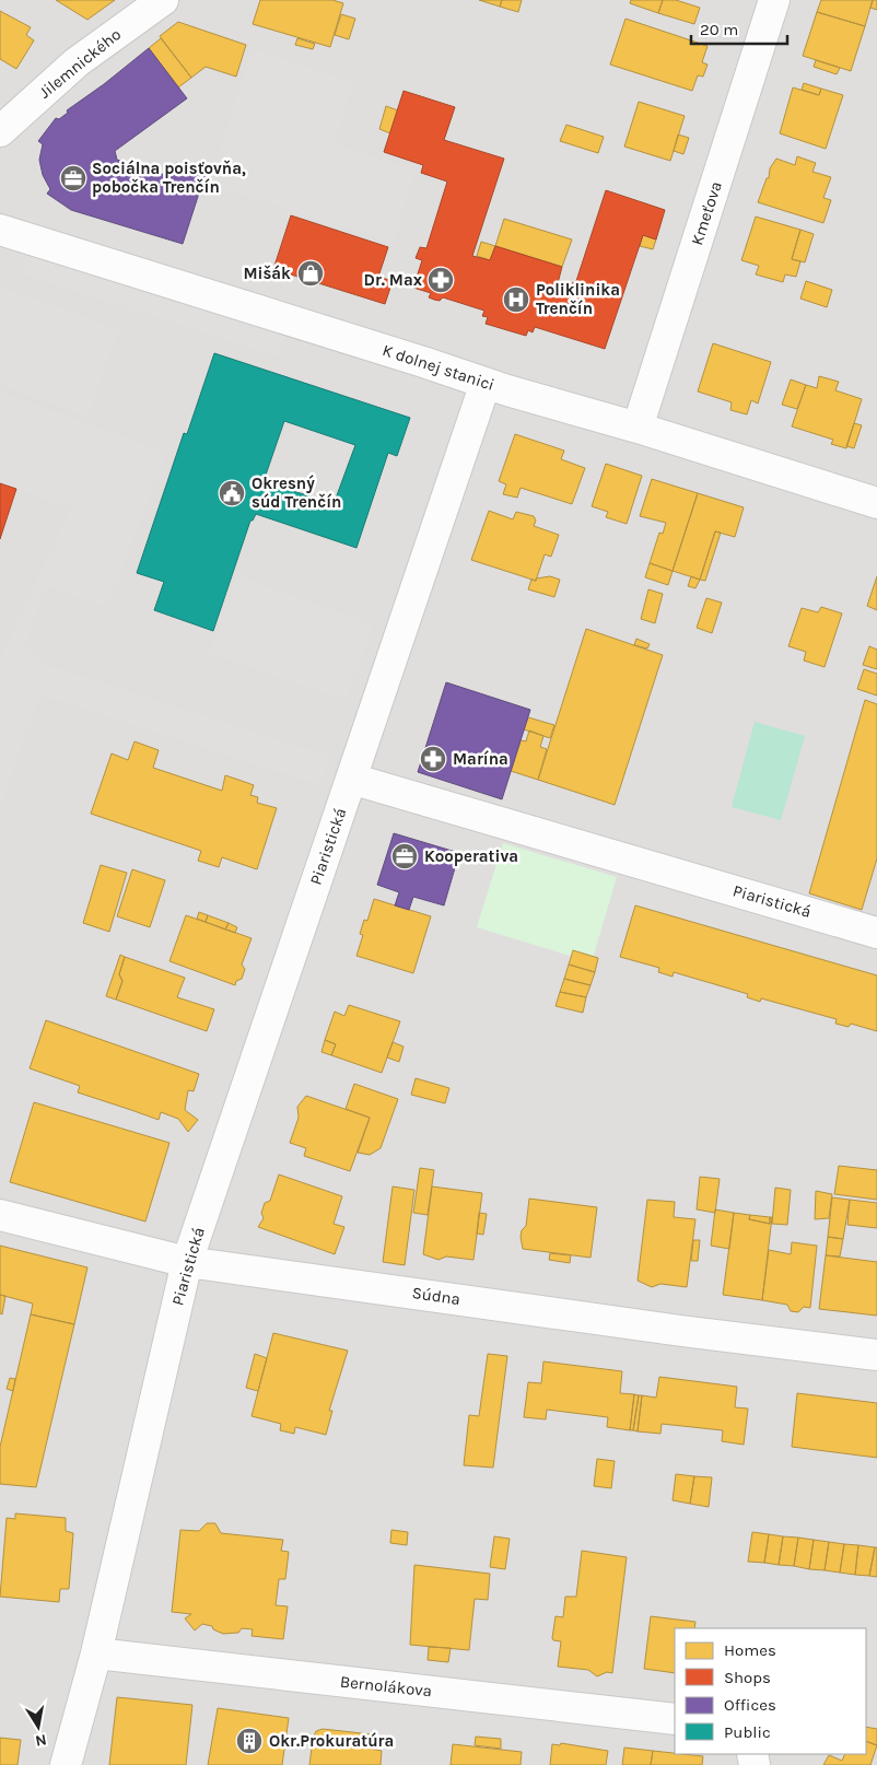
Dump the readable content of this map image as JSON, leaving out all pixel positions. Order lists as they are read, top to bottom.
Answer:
{
  "streets": {
    "street": [
      "Jilemnického",
      "Kmeťova",
      "K dolnej stanici",
      "Piaristická",
      "Súdna",
      "Bernolákova"
    ]
  },
  "crossings": [
    ["Kmeťova", "K dolnej stanici"],
    ["K dolnej stanici", "Piaristická"],
    ["Piaristická", "Súdna"],
    ["Piaristická", "Bernolákova"]
  ],
  "places": {
    "office": ["Sociálna poisťovňa, pobočka Trenčín", "Kooperativa"],
    "shop": ["Mišák"],
    "pharmacy": ["Dr. Max", "Marína"],
    "hospital": ["Poliklinika Trenčín"],
    "public building": ["Okresný súd Trenčín"],
    "building": ["Okr.Prokuratúra"]
  },
  "legend": [
    "Homes",
    "Shops",
    "Offices",
    "Public"
  ],
  "scale_bar": "20 m",
  "north": "bottom"
}
